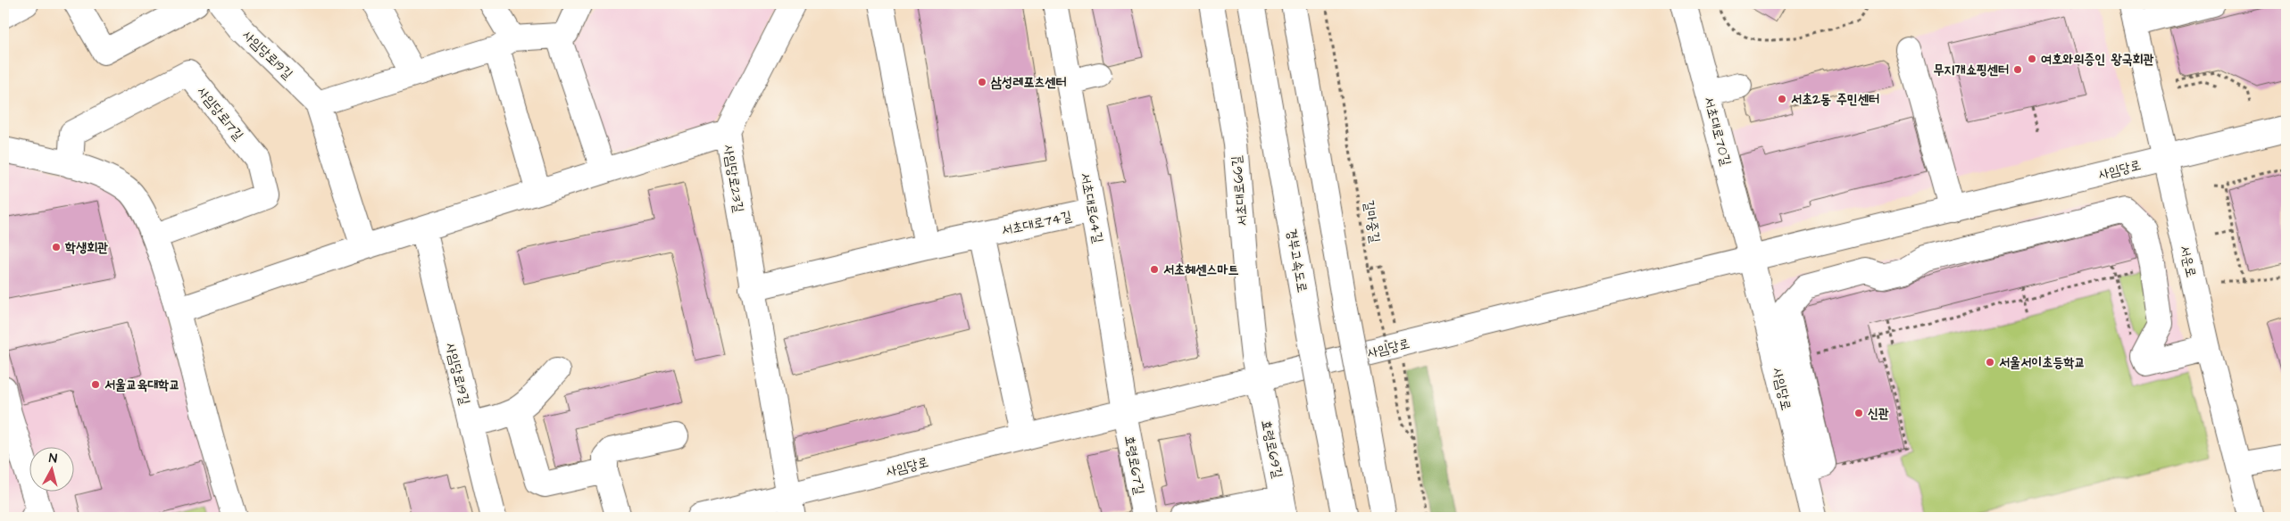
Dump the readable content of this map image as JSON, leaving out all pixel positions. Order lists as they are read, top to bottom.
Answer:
{
  "streets": {
    "main road": [
      "사임당로19길",
      "사임당로17길",
      "서초대로70길",
      "사임당로",
      "사임당로23길",
      "서초대로66길",
      "서초대로64길",
      "서초대로74길",
      "경부고속도로",
      "서운로",
      "효령로69길",
      "효령로67길"
    ],
    "path": ["길마중길"]
  },
  "crossings": [
    ["서초대로70길", "사임당로"],
    ["사임당로", "사임당로23길"],
    ["사임당로", "서초대로66길"],
    ["사임당로", "서초대로64길"],
    ["사임당로", "서운로"],
    ["사임당로", "효령로69길"],
    ["사임당로", "효령로67길"],
    ["서초대로66길", "효령로69길"],
    ["서초대로64길", "서초대로74길"],
    ["서초대로64길", "효령로67길"]
  ],
  "places": [
    "여호와의증인 왕국회관",
    "무지개쇼핑센터",
    "삼성레포츠센터",
    "서초2동 주민센터",
    "학생회관",
    "서초헤센스마트",
    "서울서이초등학교",
    "서울교육대학교",
    "신관"
  ],
  "north": "top"
}
